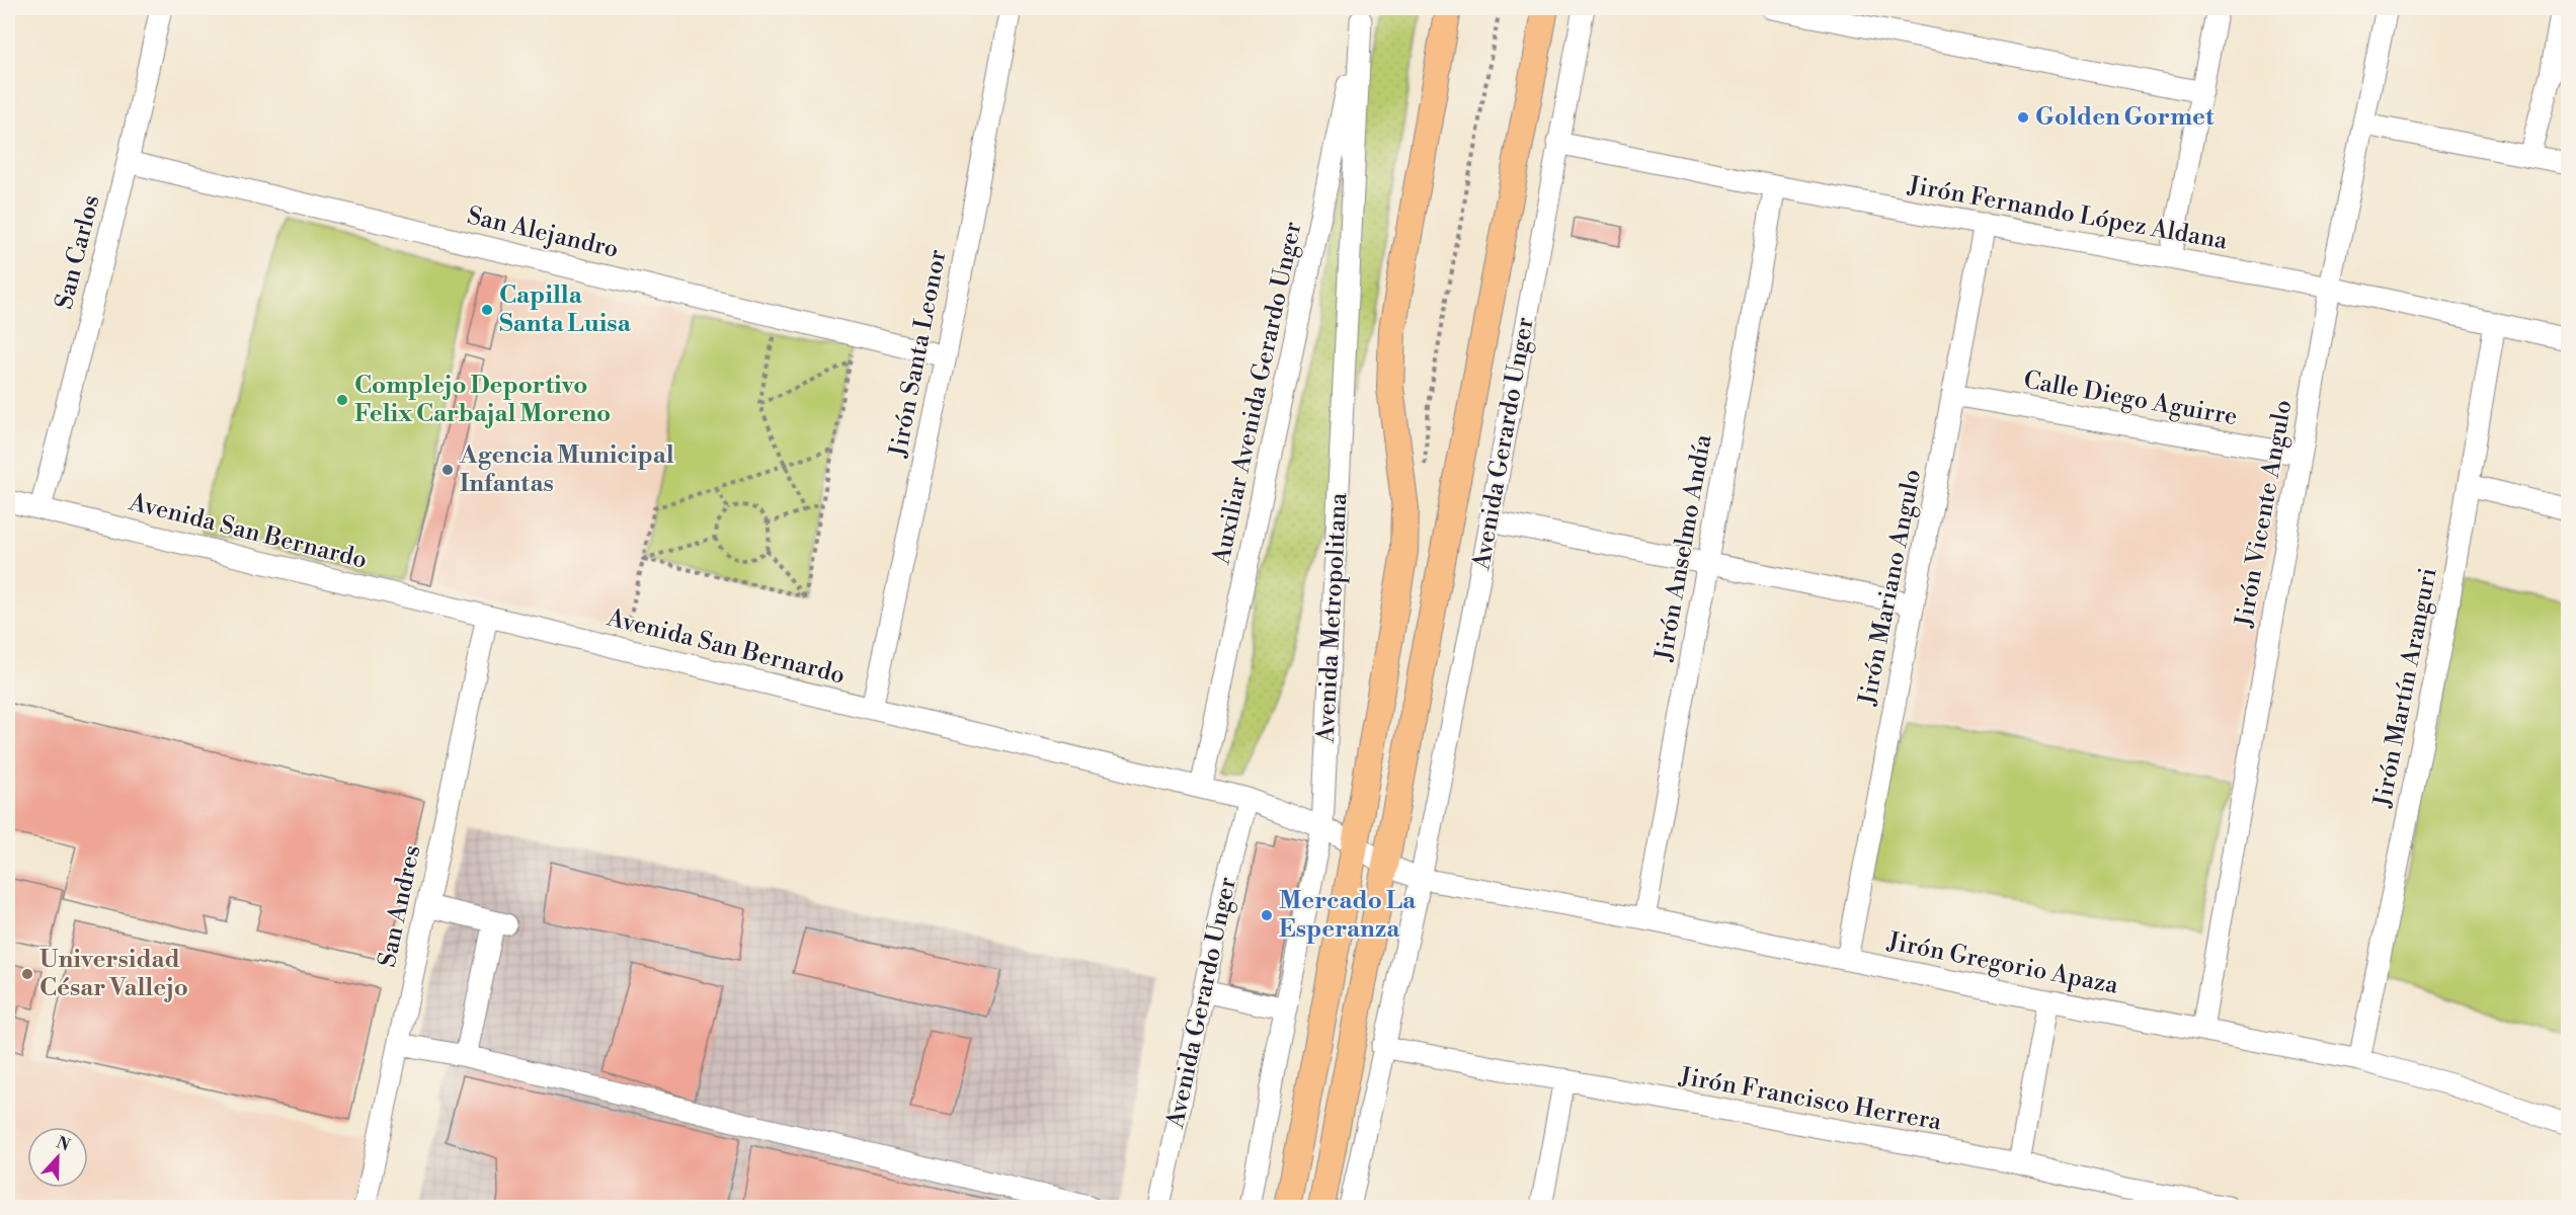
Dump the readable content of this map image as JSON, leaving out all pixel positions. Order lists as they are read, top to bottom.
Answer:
{
  "streets": {
    "main road": ["Avenida Gerardo Unger"],
    "street": [
      "Jirón Fernando López Aldana",
      "San Alejandro",
      "San Carlos",
      "Jirón Santa Leonor",
      "Auxiliar Avenida Gerardo Unger",
      "Calle Diego Aguirre",
      "Jirón Vicente Angulo",
      "Avenida San Bernardo",
      "Jirón Anselmo Andía",
      "Jirón Mariano Angulo",
      "Avenida Metropolitana",
      "Jirón Martín Aranguri",
      "San Andres",
      "Jirón Gregorio Apaza",
      "Jirón Francisco Herrera"
    ]
  },
  "crossings": [
    ["Jirón Fernando López Aldana", "Avenida Gerardo Unger"],
    ["Jirón Fernando López Aldana", "Jirón Vicente Angulo"],
    ["Jirón Fernando López Aldana", "Jirón Anselmo Andía"],
    ["Jirón Fernando López Aldana", "Jirón Mariano Angulo"],
    ["Jirón Fernando López Aldana", "Jirón Martín Aranguri"],
    ["San Alejandro", "San Carlos"],
    ["San Alejandro", "Jirón Santa Leonor"],
    ["San Carlos", "Avenida San Bernardo"],
    ["Jirón Santa Leonor", "Avenida San Bernardo"],
    ["Auxiliar Avenida Gerardo Unger", "Avenida San Bernardo"],
    ["Auxiliar Avenida Gerardo Unger", "Avenida Metropolitana"],
    ["Calle Diego Aguirre", "Jirón Vicente Angulo"],
    ["Calle Diego Aguirre", "Jirón Mariano Angulo"],
    ["Avenida Gerardo Unger", "Avenida San Bernardo"],
    ["Avenida Gerardo Unger", "Jirón Gregorio Apaza"],
    ["Jirón Vicente Angulo", "Jirón Gregorio Apaza"],
    ["Avenida San Bernardo", "Avenida Metropolitana"],
    ["Avenida San Bernardo", "San Andres"],
    ["Avenida San Bernardo", "Jirón Gregorio Apaza"],
    ["Jirón Anselmo Andía", "Jirón Gregorio Apaza"],
    ["Jirón Mariano Angulo", "Jirón Gregorio Apaza"],
    ["Jirón Martín Aranguri", "Jirón Gregorio Apaza"]
  ],
  "places": [
    "Golden Gormet",
    "Capilla Santa Luisa",
    "Complejo Deportivo Felix Carbajal Moreno",
    "Agencia Municipal Infantas",
    "Mercado La Esperanza",
    "Universidad César Vallejo"
  ],
  "north": "top"
}
